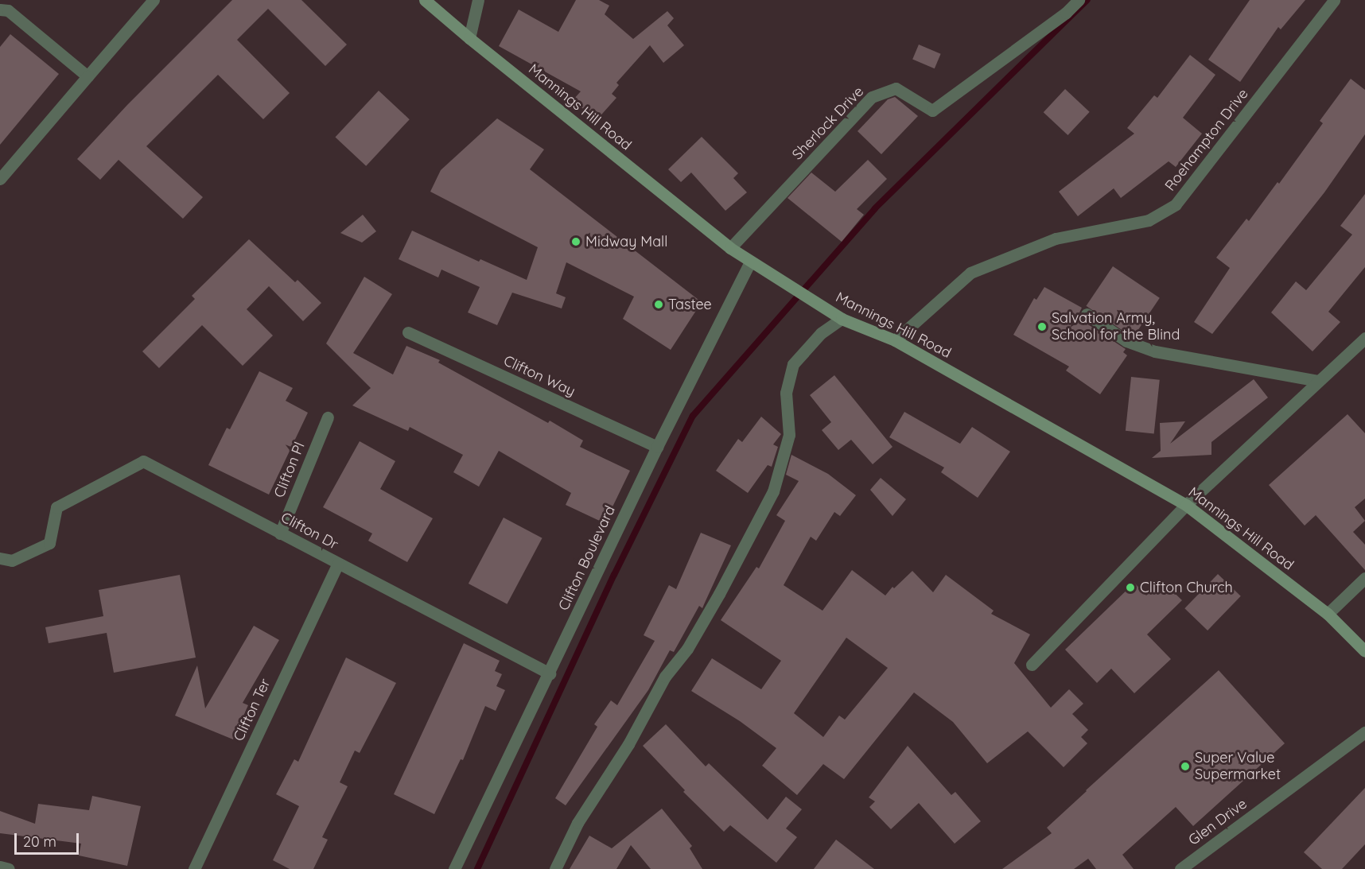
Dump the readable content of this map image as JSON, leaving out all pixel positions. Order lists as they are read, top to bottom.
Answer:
{
  "streets": {
    "main road": ["Mannings Hill Road"],
    "street": [
      "Sherlock Drive",
      "Roehampton Drive",
      "Clifton Way",
      "Clifton Pl",
      "Clifton Dr",
      "Clifton Boulevard",
      "Clifton Ter",
      "Glen Drive"
    ]
  },
  "crossings": [
    ["Mannings Hill Road", "Sherlock Drive"],
    ["Mannings Hill Road", "Roehampton Drive"],
    ["Mannings Hill Road", "Clifton Boulevard"],
    ["Clifton Way", "Clifton Boulevard"],
    ["Clifton Pl", "Clifton Dr"],
    ["Clifton Dr", "Clifton Boulevard"],
    ["Clifton Dr", "Clifton Ter"]
  ],
  "places": [
    "Midway Mall",
    "Tastee",
    "Salvation Army, School for the Blind",
    "Clifton Church",
    "Super Value Supermarket"
  ],
  "scale_bar": "20 m"
}
